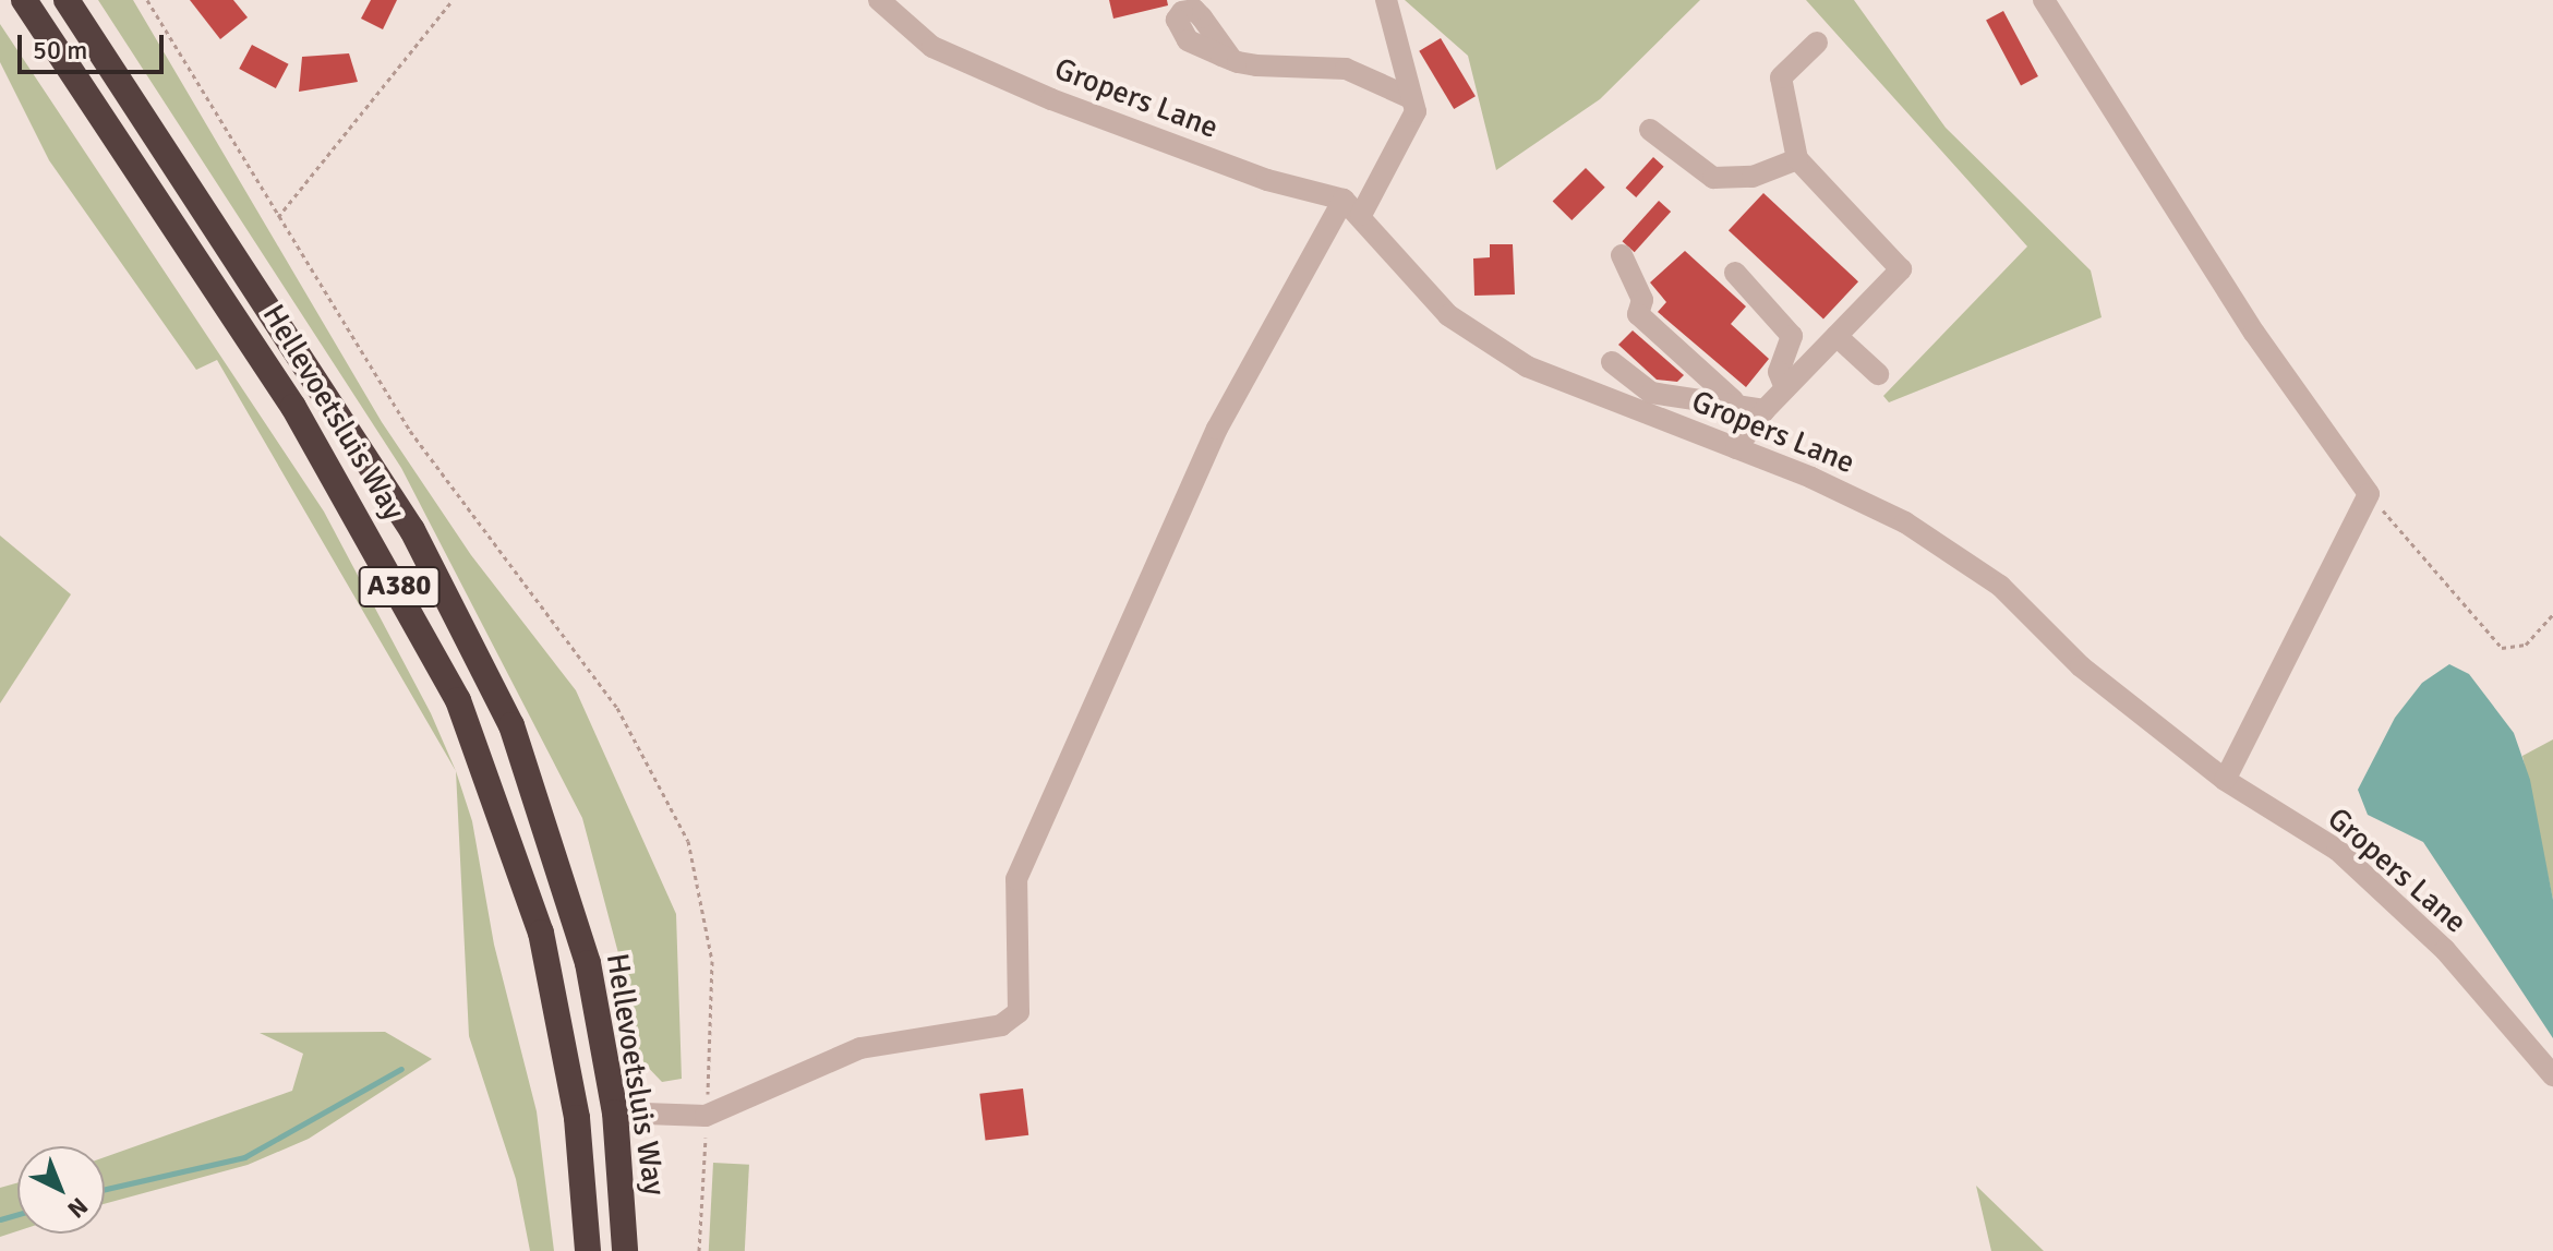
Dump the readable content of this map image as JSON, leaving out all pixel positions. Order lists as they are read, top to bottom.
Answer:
{
  "streets": {
    "highway": ["Hellevoetsluis Way", "A380"],
    "street": ["Gropers Lane"]
  },
  "scale_bar": "50 m",
  "north": "bottom right"
}
